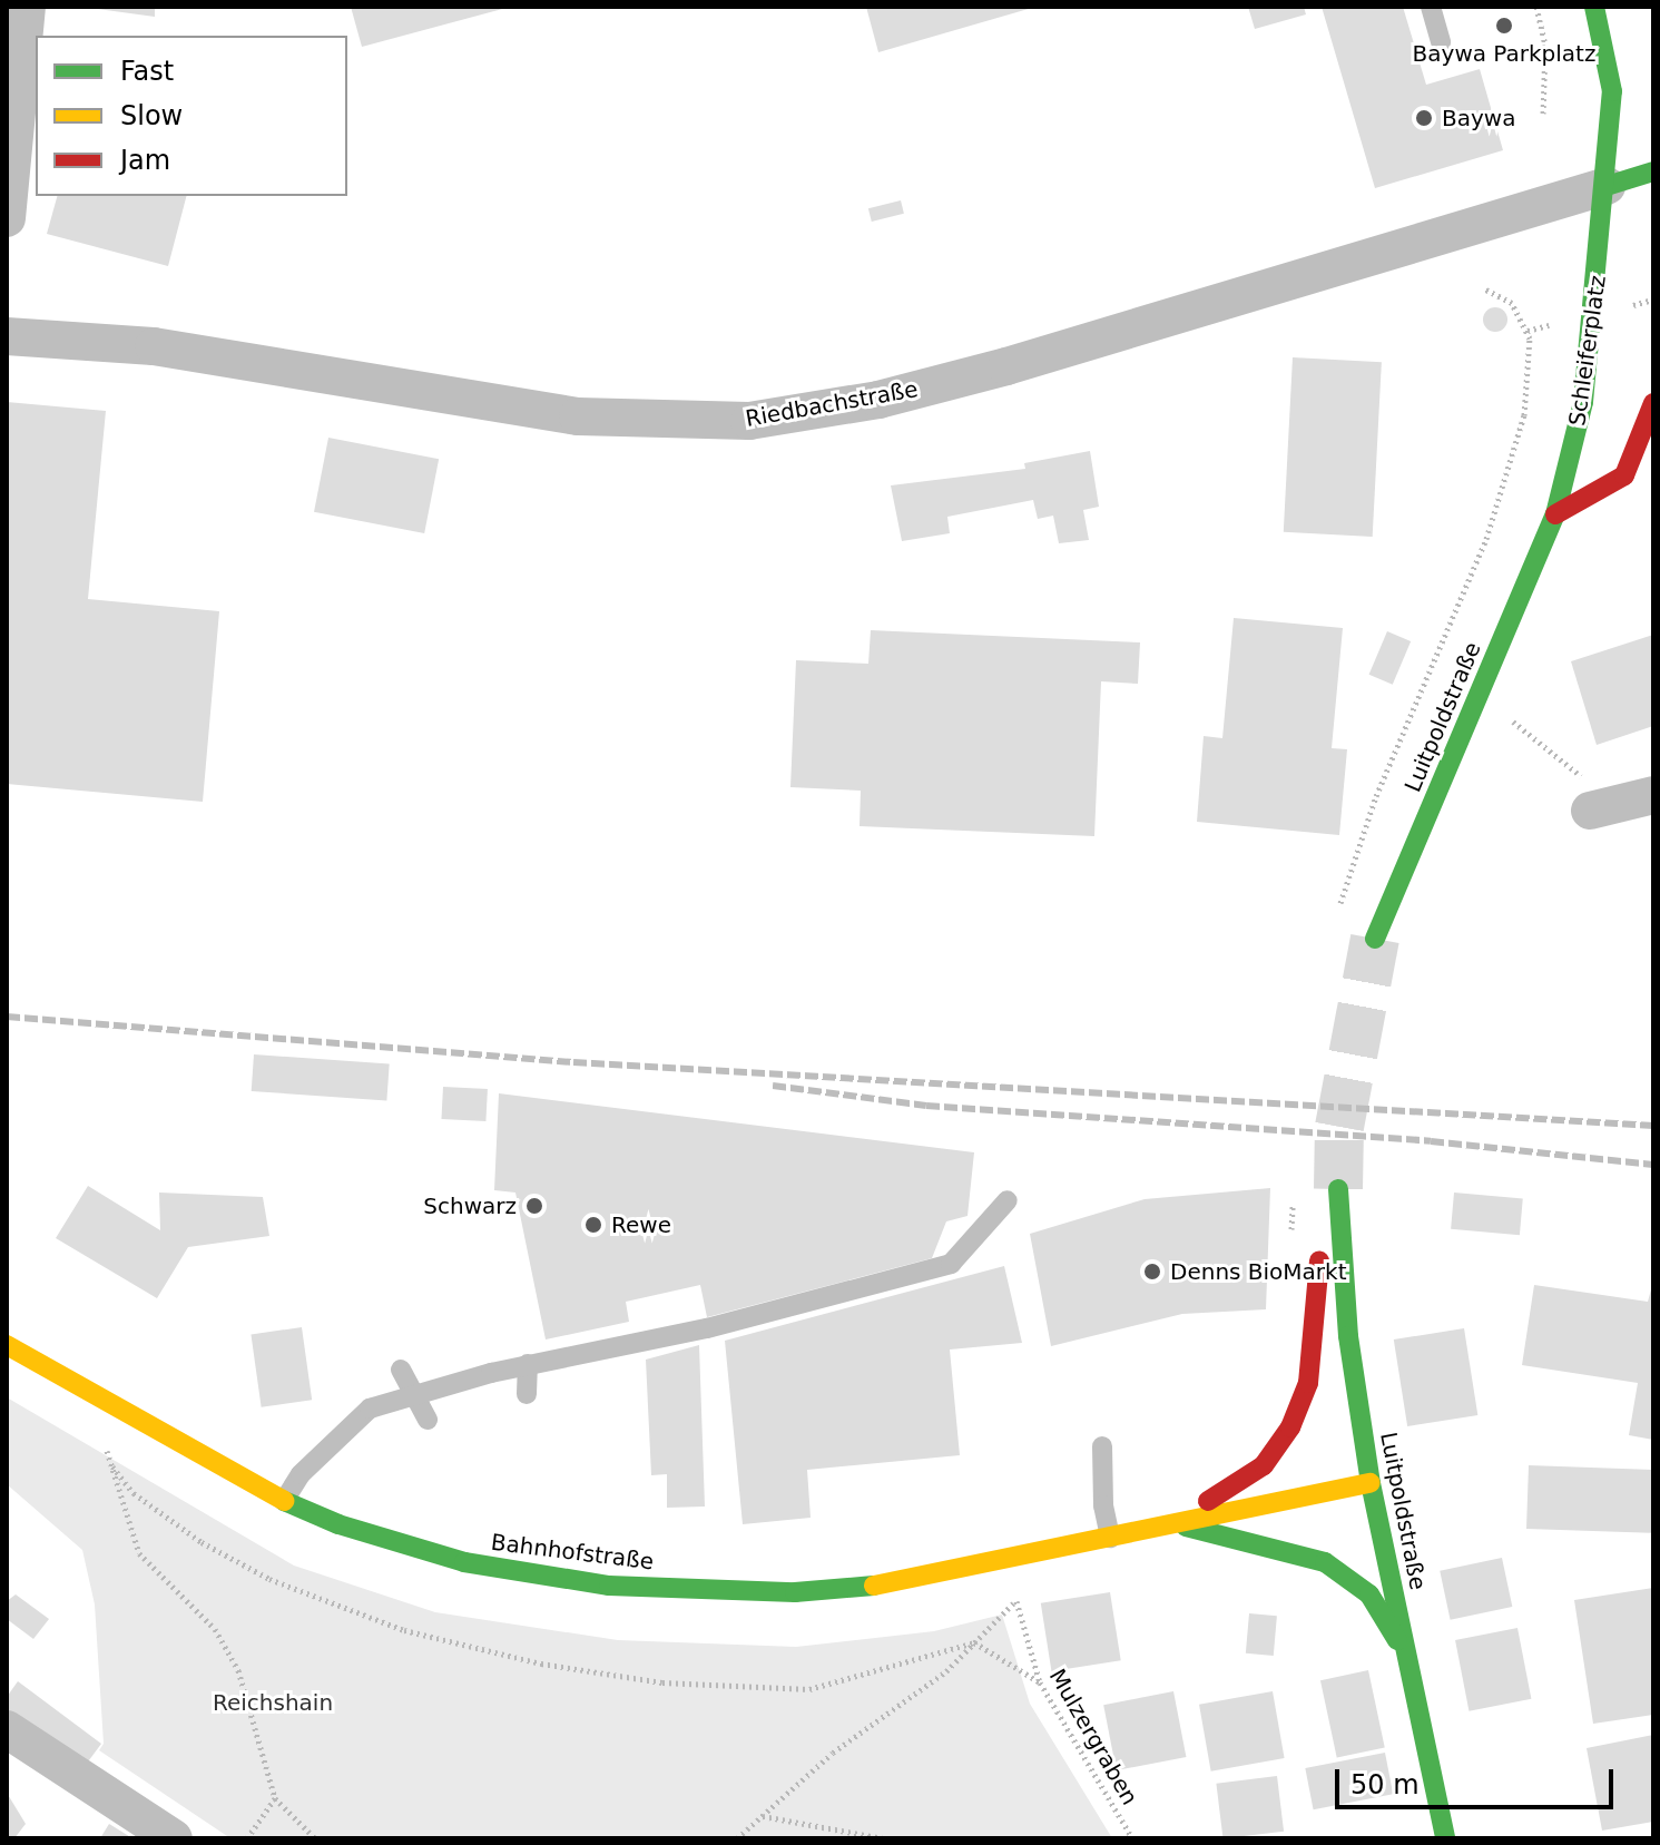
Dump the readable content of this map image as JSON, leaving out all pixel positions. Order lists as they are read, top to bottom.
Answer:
{
  "streets": {
    "street": [
      "Schleiferplatz",
      "Riedbachstraße",
      "Luitpoldstraße",
      "Bahnhofstraße"
    ],
    "path": ["Mulzergraben"]
  },
  "crossings": [
    ["Schleiferplatz", "Riedbachstraße"],
    ["Schleiferplatz", "Luitpoldstraße"],
    ["Luitpoldstraße", "Bahnhofstraße"]
  ],
  "parks": ["Reichshain"],
  "places": [
    "Baywa Parkplatz",
    "Baywa",
    "Schwarz",
    "Rewe",
    "Denns BioMarkt"
  ],
  "legend": ["Fast", "Slow", "Jam"],
  "scale_bar": "50 m"
}
